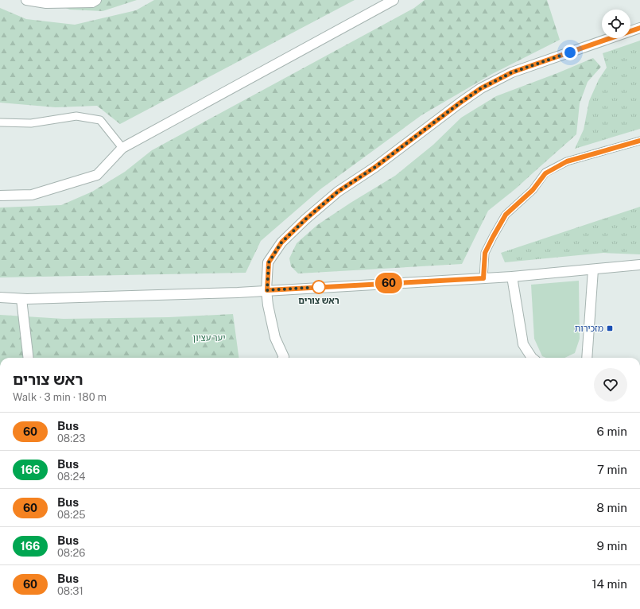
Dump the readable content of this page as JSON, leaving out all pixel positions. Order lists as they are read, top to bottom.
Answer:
{
  "parks": ["יער עציון"],
  "places": {
    "other": ["ראש צורים"],
    "transit": ["מזכירות"]
  },
  "lines": ["bus line 60"],
  "page": {
    "on_map": "60",
    "heading": ["ראש צורים", "Walk · 3 min · 180 m"],
    "list": [
      {
        "mark": "60",
        "name": "Bus",
        "note": "08:23",
        "value": "6 min"
      },
      {
        "mark": "166",
        "name": "Bus",
        "note": "08:24",
        "value": "7 min"
      },
      {
        "mark": "60",
        "name": "Bus",
        "note": "08:25",
        "value": "8 min"
      },
      {
        "mark": "166",
        "name": "Bus",
        "note": "08:26",
        "value": "9 min"
      },
      {
        "mark": "60",
        "name": "Bus",
        "note": "08:31",
        "value": "14 min"
      }
    ]
  }
}
